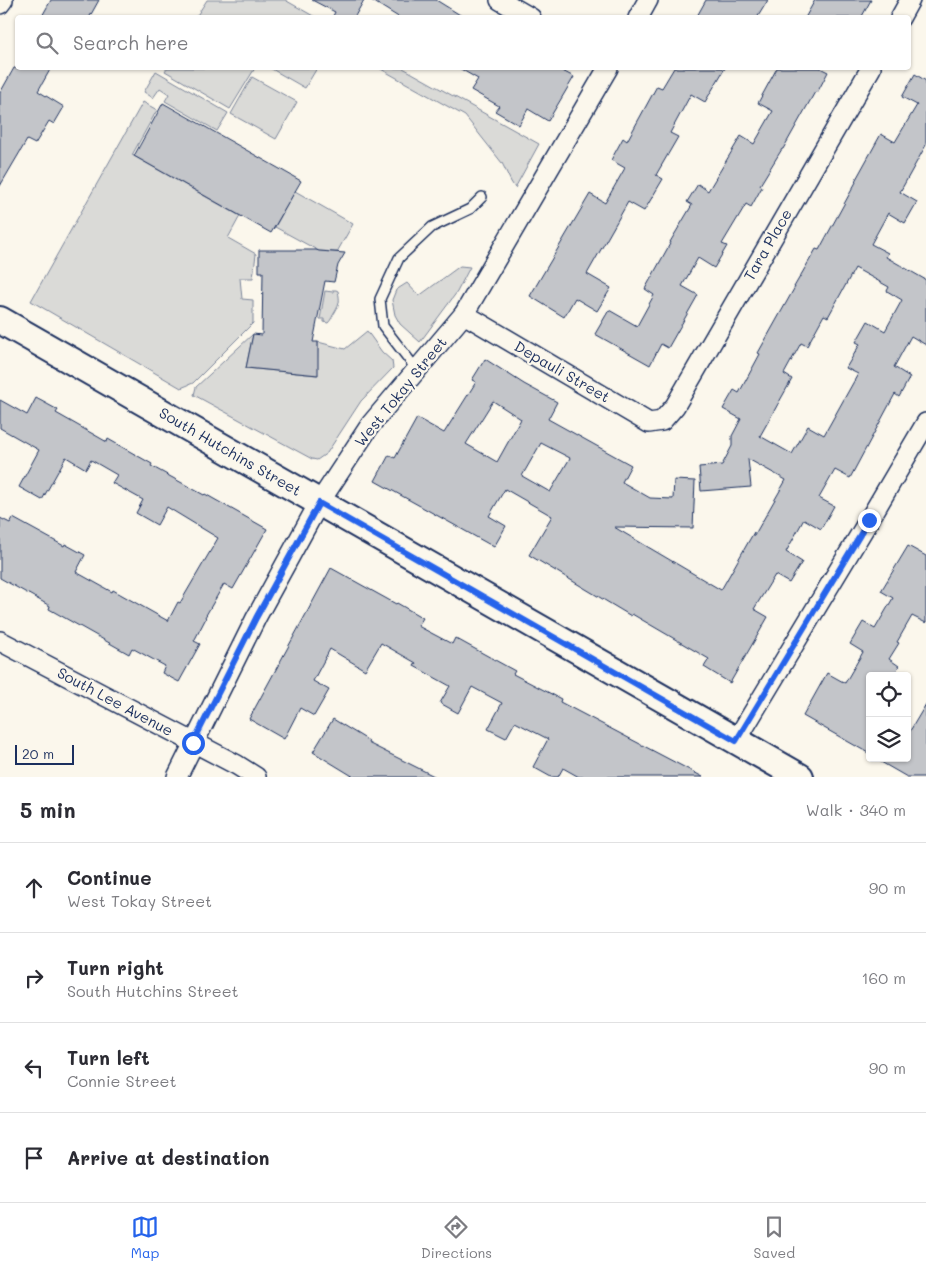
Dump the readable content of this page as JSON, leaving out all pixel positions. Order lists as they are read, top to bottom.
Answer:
{
  "streets": {
    "main road": ["South Hutchins Street"],
    "street": [
      "Tara Place",
      "Depauli Street",
      "West Tokay Street",
      "South Lee Avenue"
    ]
  },
  "crossings": [
    ["Tara Place", "Depauli Street"],
    ["Depauli Street", "West Tokay Street"],
    ["West Tokay Street", "South Hutchins Street"],
    ["West Tokay Street", "South Lee Avenue"]
  ],
  "scale_bar": "20 m",
  "page": {
    "search": "Search here",
    "scale": "20 m",
    "heading": ["5 min", "Walk · 340 m"],
    "list": [
      ["Continue", "West Tokay Street", "90 m"],
      ["Turn right", "South Hutchins Street", "160 m"],
      ["Turn left", "Connie Street", "90 m"],
      "Arrive at destination"
    ],
    "nav": ["Map", "Directions", "Saved"]
  }
}
